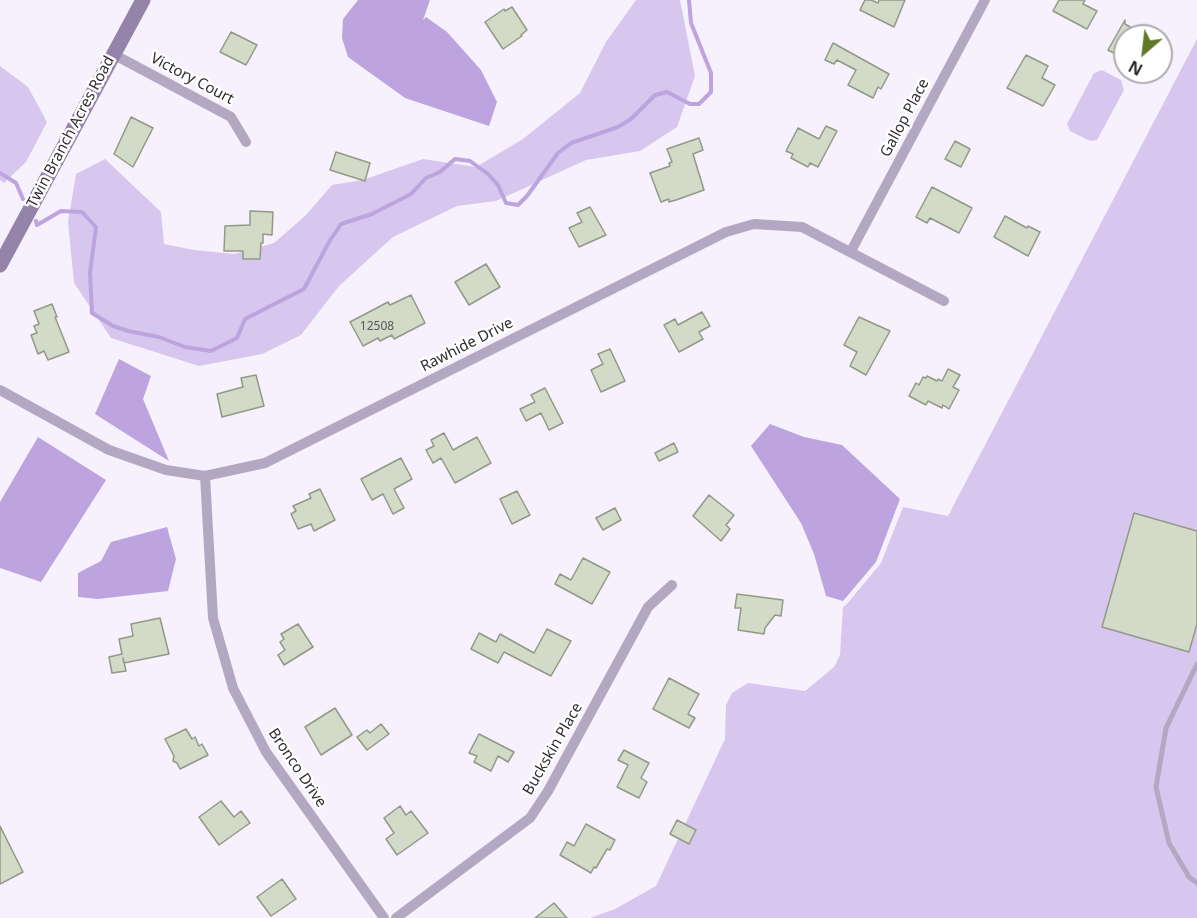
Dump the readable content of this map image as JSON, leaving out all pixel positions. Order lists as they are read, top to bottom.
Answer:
{
  "streets": {
    "street": [
      "Victory Court",
      "Gallop Place",
      "Twin Branch Acres Road",
      "Rawhide Drive",
      "Buckskin Place",
      "Bronco Drive"
    ]
  },
  "crossings": [
    ["Victory Court", "Twin Branch Acres Road"],
    ["Gallop Place", "Rawhide Drive"],
    ["Rawhide Drive", "Bronco Drive"]
  ],
  "house_numbers": ["12508"],
  "north": "bottom left"
}
